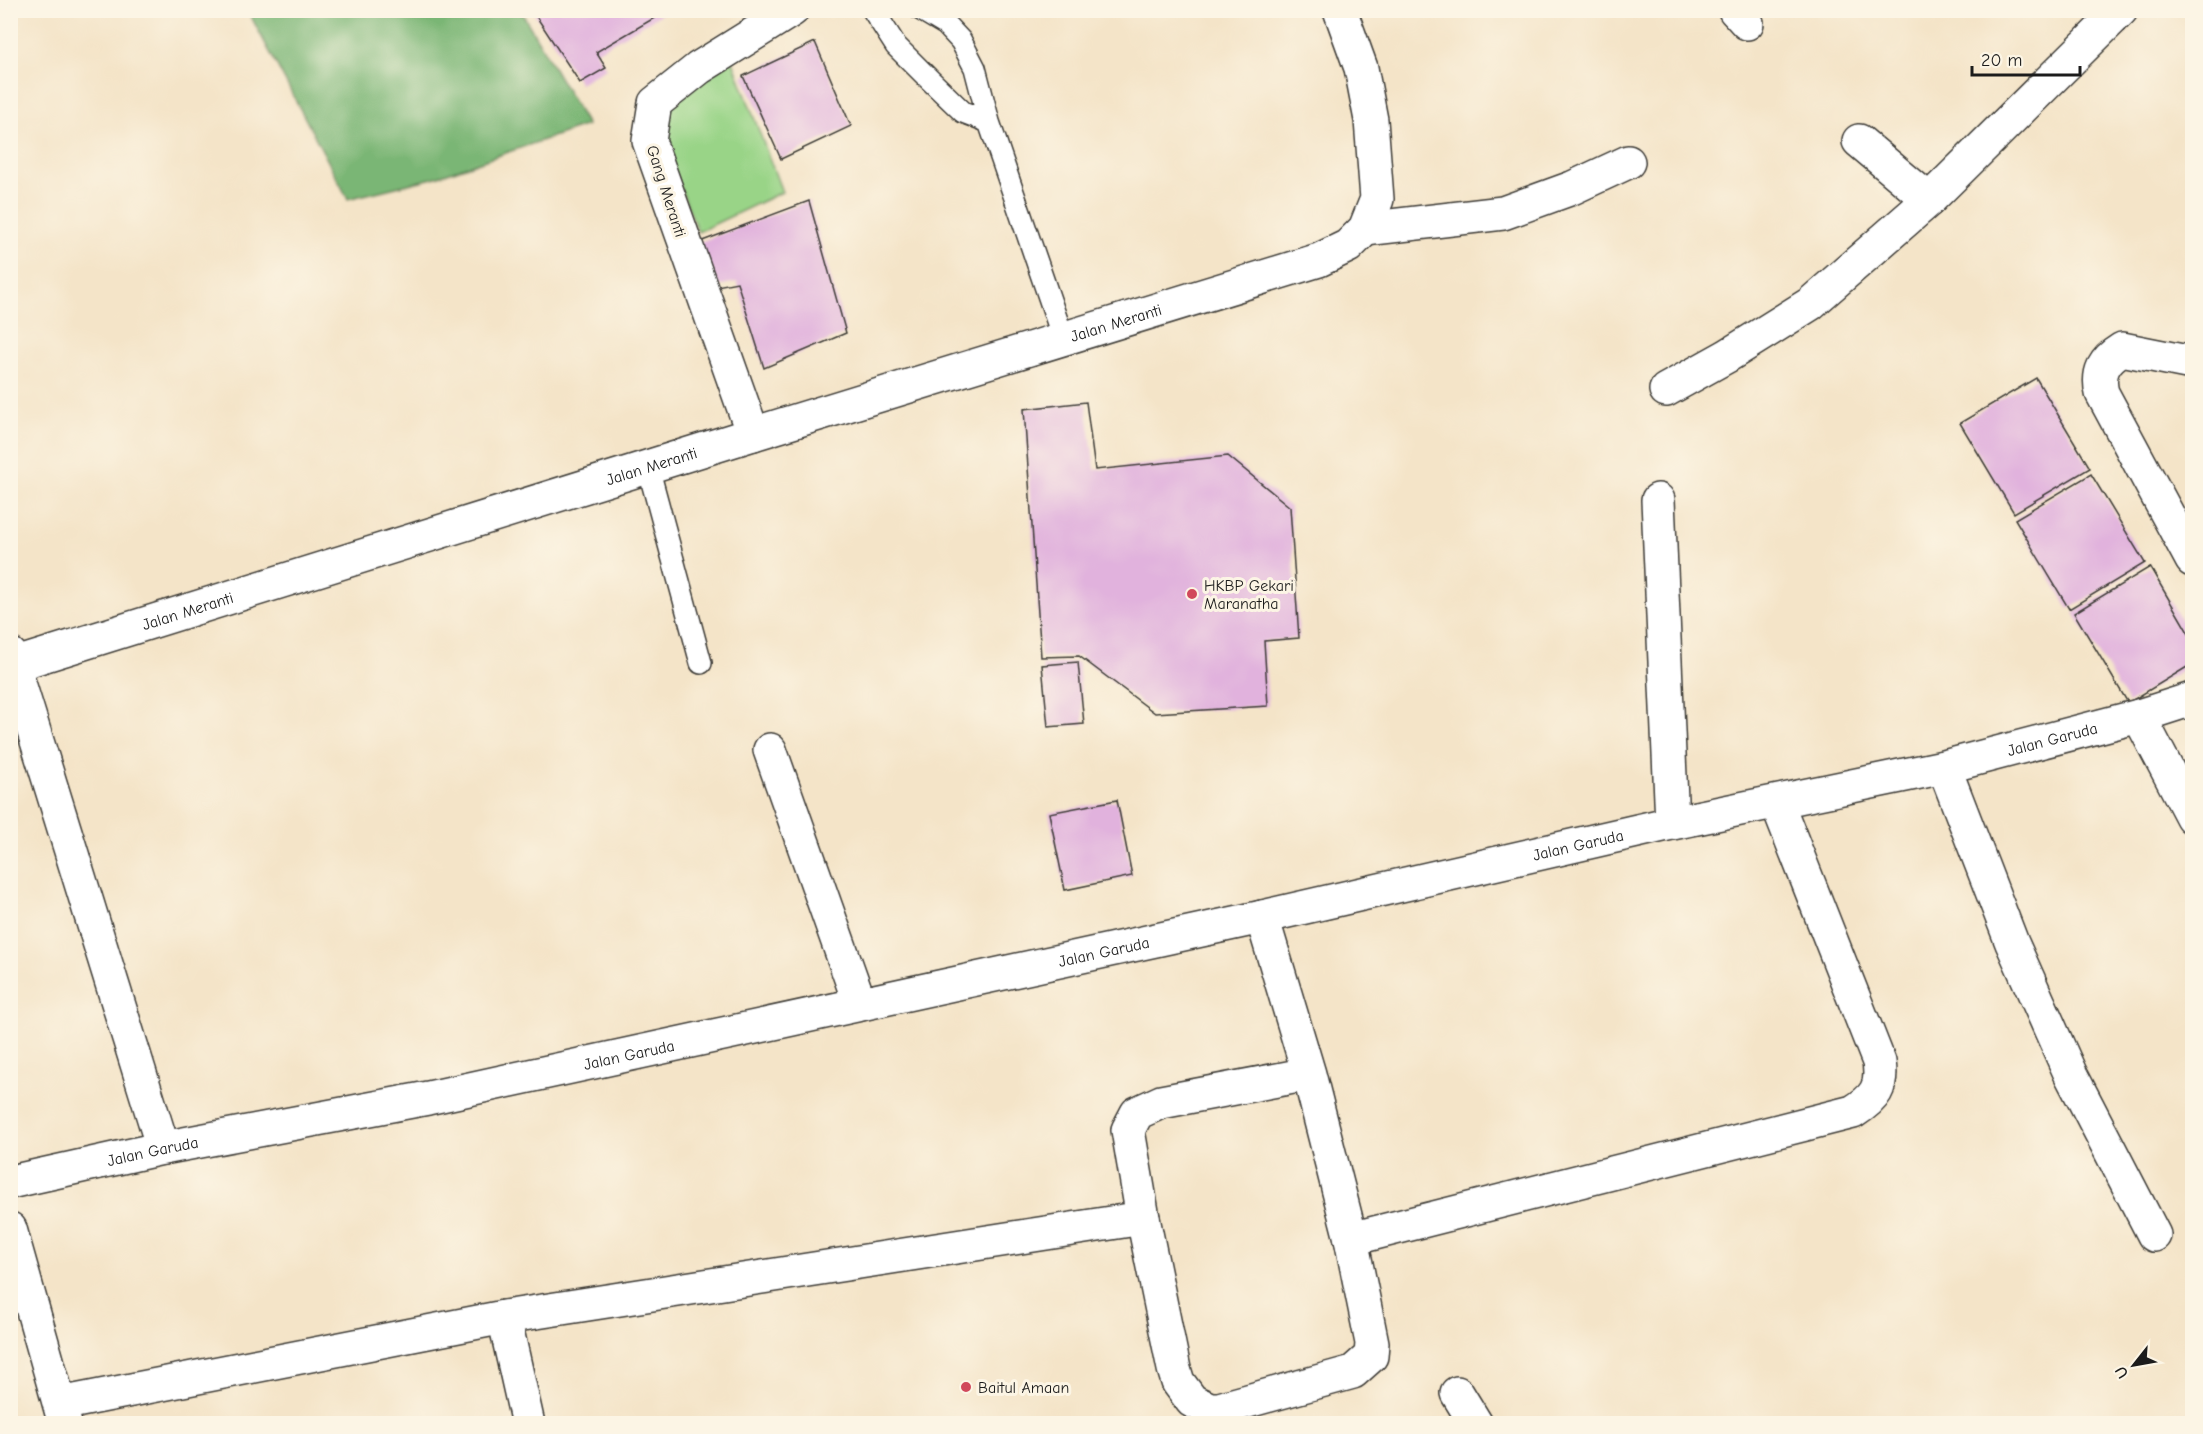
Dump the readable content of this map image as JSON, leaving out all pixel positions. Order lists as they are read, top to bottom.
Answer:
{
  "streets": {
    "street": ["Gang Meranti", "Jalan Meranti", "Jalan Garuda"]
  },
  "crossings": [
    ["Gang Meranti", "Jalan Meranti"]
  ],
  "places": ["HKBP Gekari Maranatha", "Baitul Amaan"],
  "scale_bar": "20 m",
  "north": "bottom left"
}
